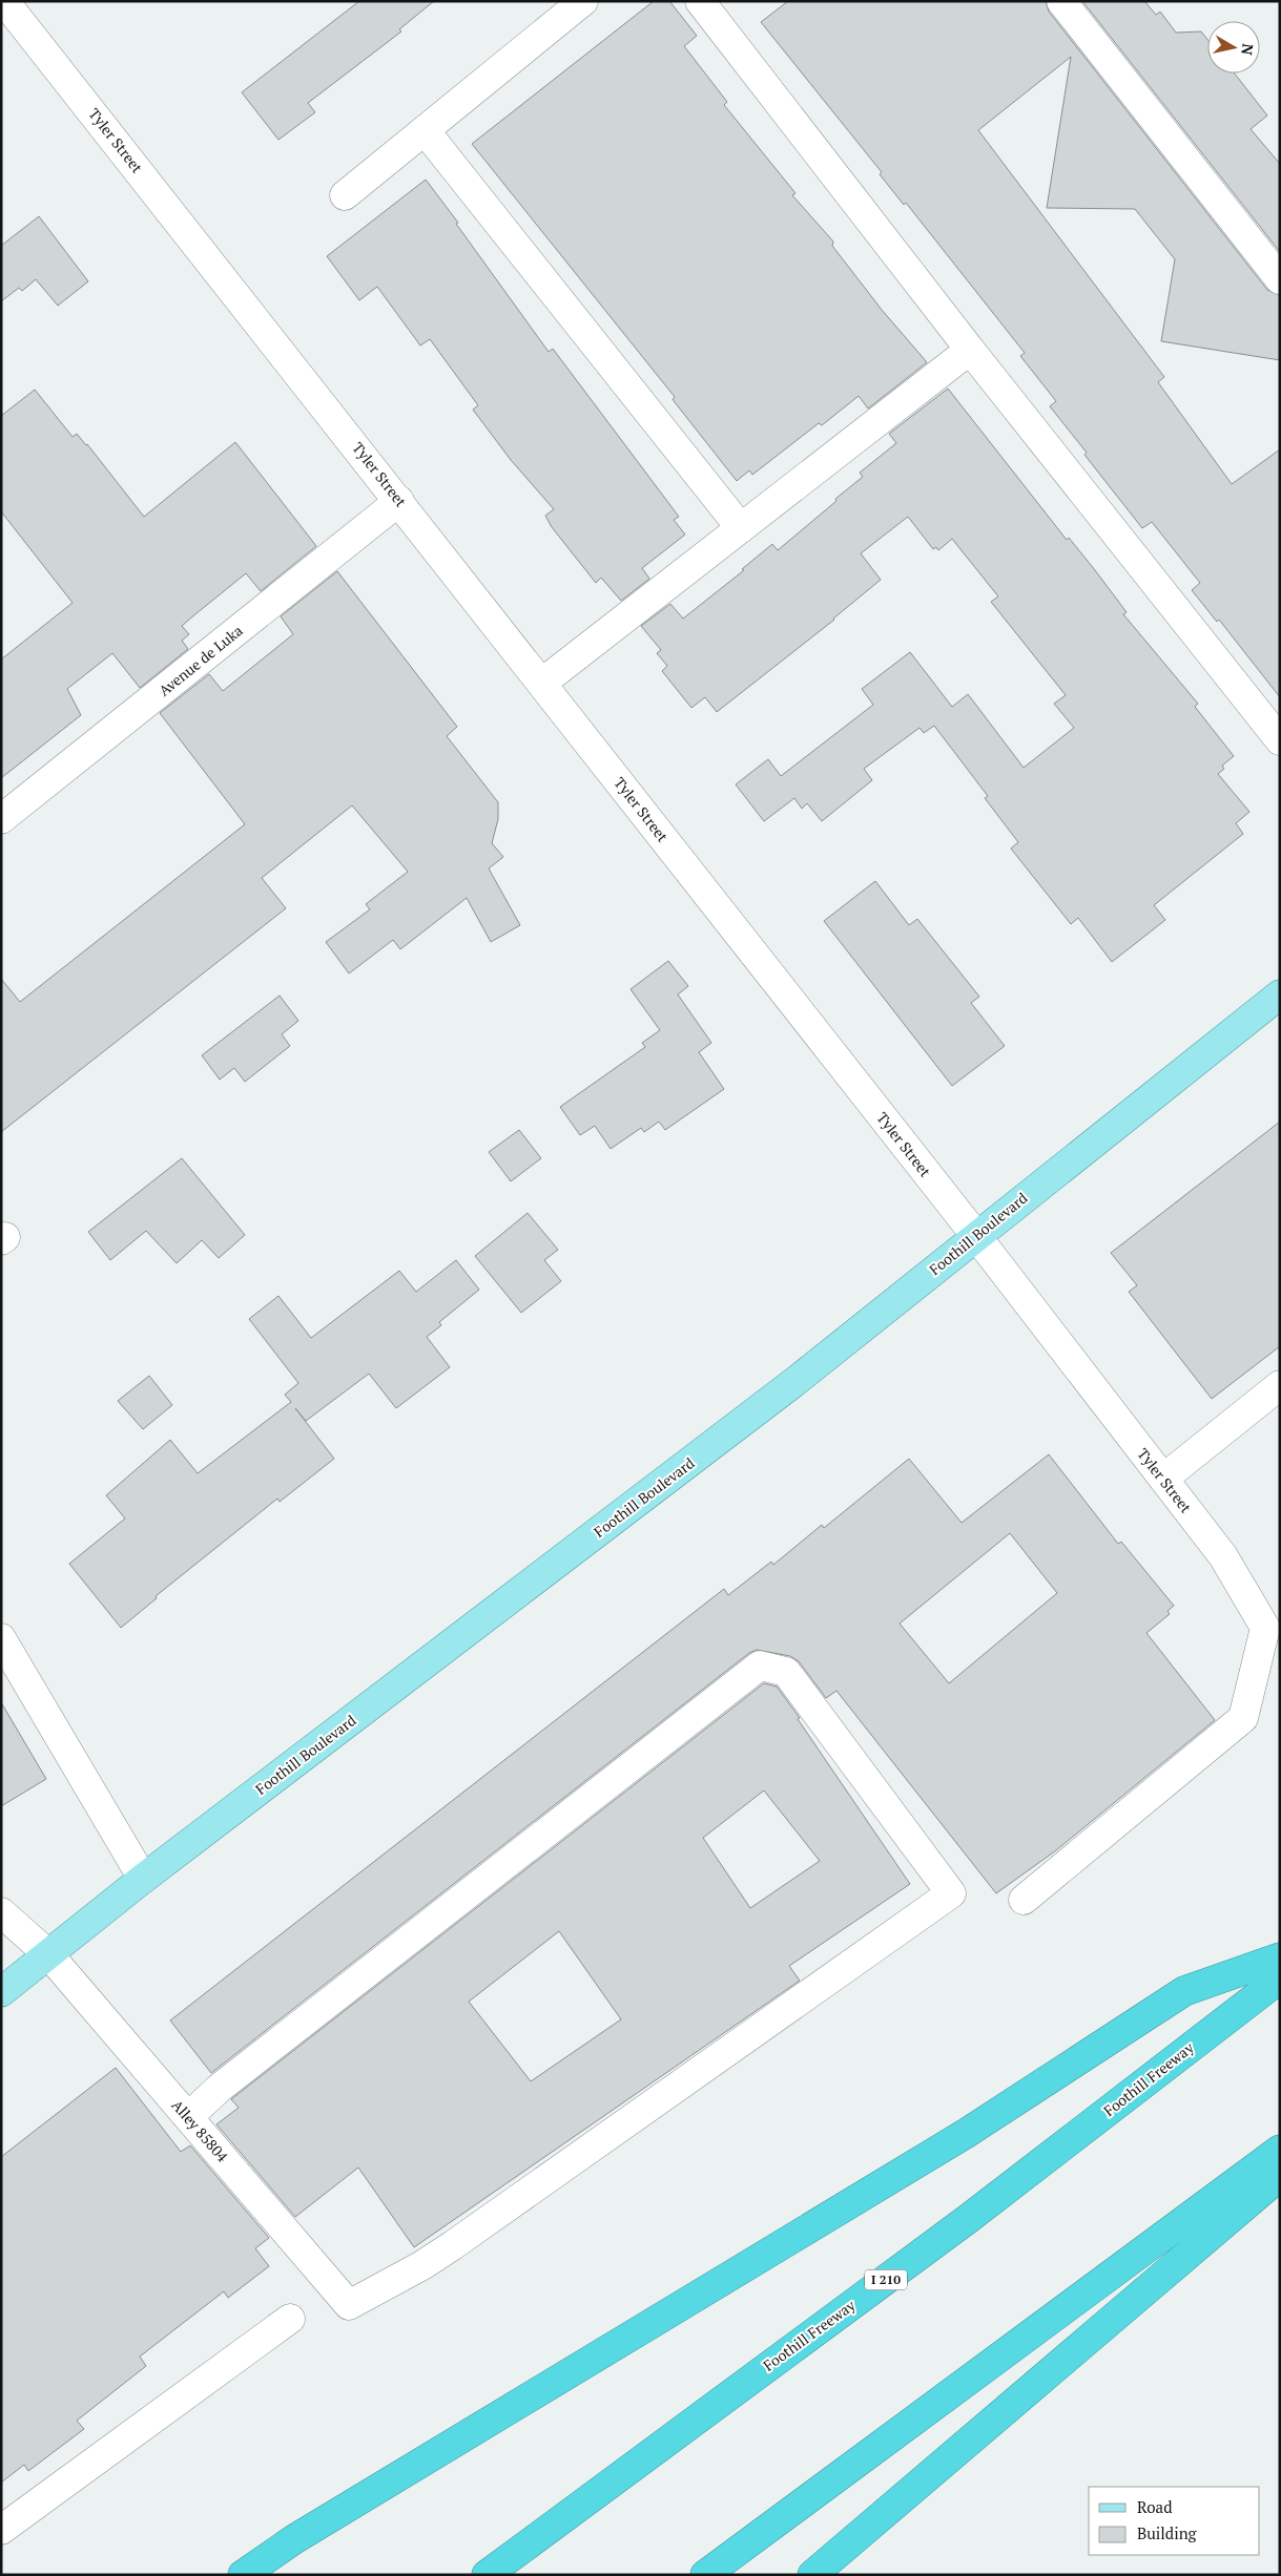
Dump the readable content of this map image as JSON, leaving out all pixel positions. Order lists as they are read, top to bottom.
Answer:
{
  "streets": {
    "highway": ["Foothill Freeway", "I 210"],
    "main road": ["Foothill Boulevard"],
    "street": ["Tyler Street", "Avenue de Luka", "Alley 85804"]
  },
  "crossings": [
    ["Tyler Street", "Avenue de Luka"],
    ["Tyler Street", "Foothill Boulevard"],
    ["Foothill Boulevard", "Alley 85804"]
  ],
  "legend": ["Road", "Building"],
  "north": "right"
}
